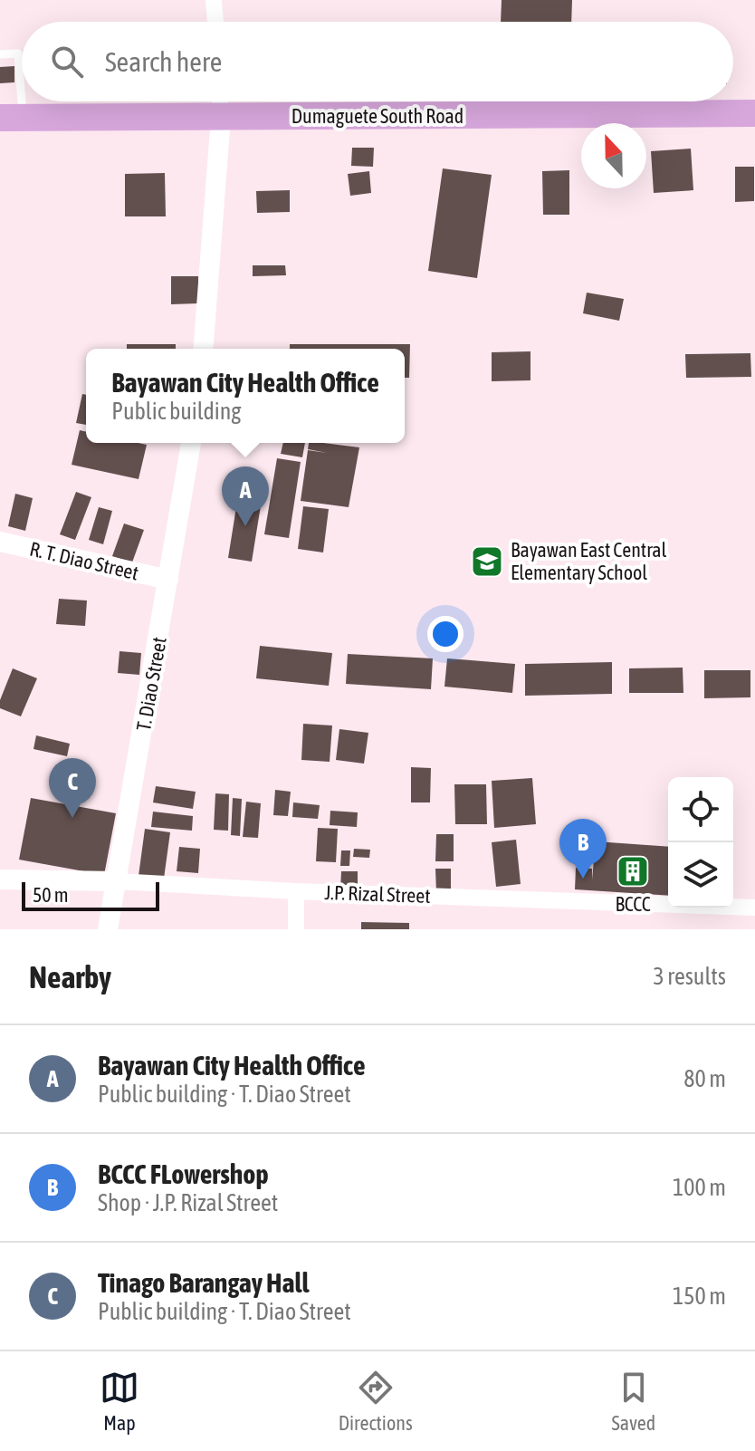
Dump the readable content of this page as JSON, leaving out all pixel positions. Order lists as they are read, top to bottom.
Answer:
{
  "streets": {
    "highway": ["Dumaguete South Road"],
    "street": ["R. T. Diao Street", "T. Diao Street", "J.P. Rizal Street"]
  },
  "crossings": [
    ["R. T. Diao Street", "T. Diao Street"],
    ["T. Diao Street", "J.P. Rizal Street"]
  ],
  "places": {
    "school or university": ["Bayawan East Central Elementary School"],
    "building": ["BCCC"]
  },
  "scale_bar": "50 m",
  "north": "top",
  "page": {
    "search": "Search here",
    "popup": ["Bayawan City Health Office", "Public building"],
    "pins": ["A", "C", "B"],
    "scale": "50 m",
    "heading": ["Nearby", "3 results"],
    "list": [
      {
        "mark": "A",
        "name": "Bayawan City Health Office",
        "note": "Public building · T. Diao Street",
        "value": "80 m"
      },
      {
        "mark": "B",
        "name": "BCCC FLowershop",
        "note": "Shop · J.P. Rizal Street",
        "value": "100 m"
      },
      {
        "mark": "C",
        "name": "Tinago Barangay Hall",
        "note": "Public building · T. Diao Street",
        "value": "150 m"
      }
    ],
    "nav": ["Map", "Directions", "Saved"]
  }
}
